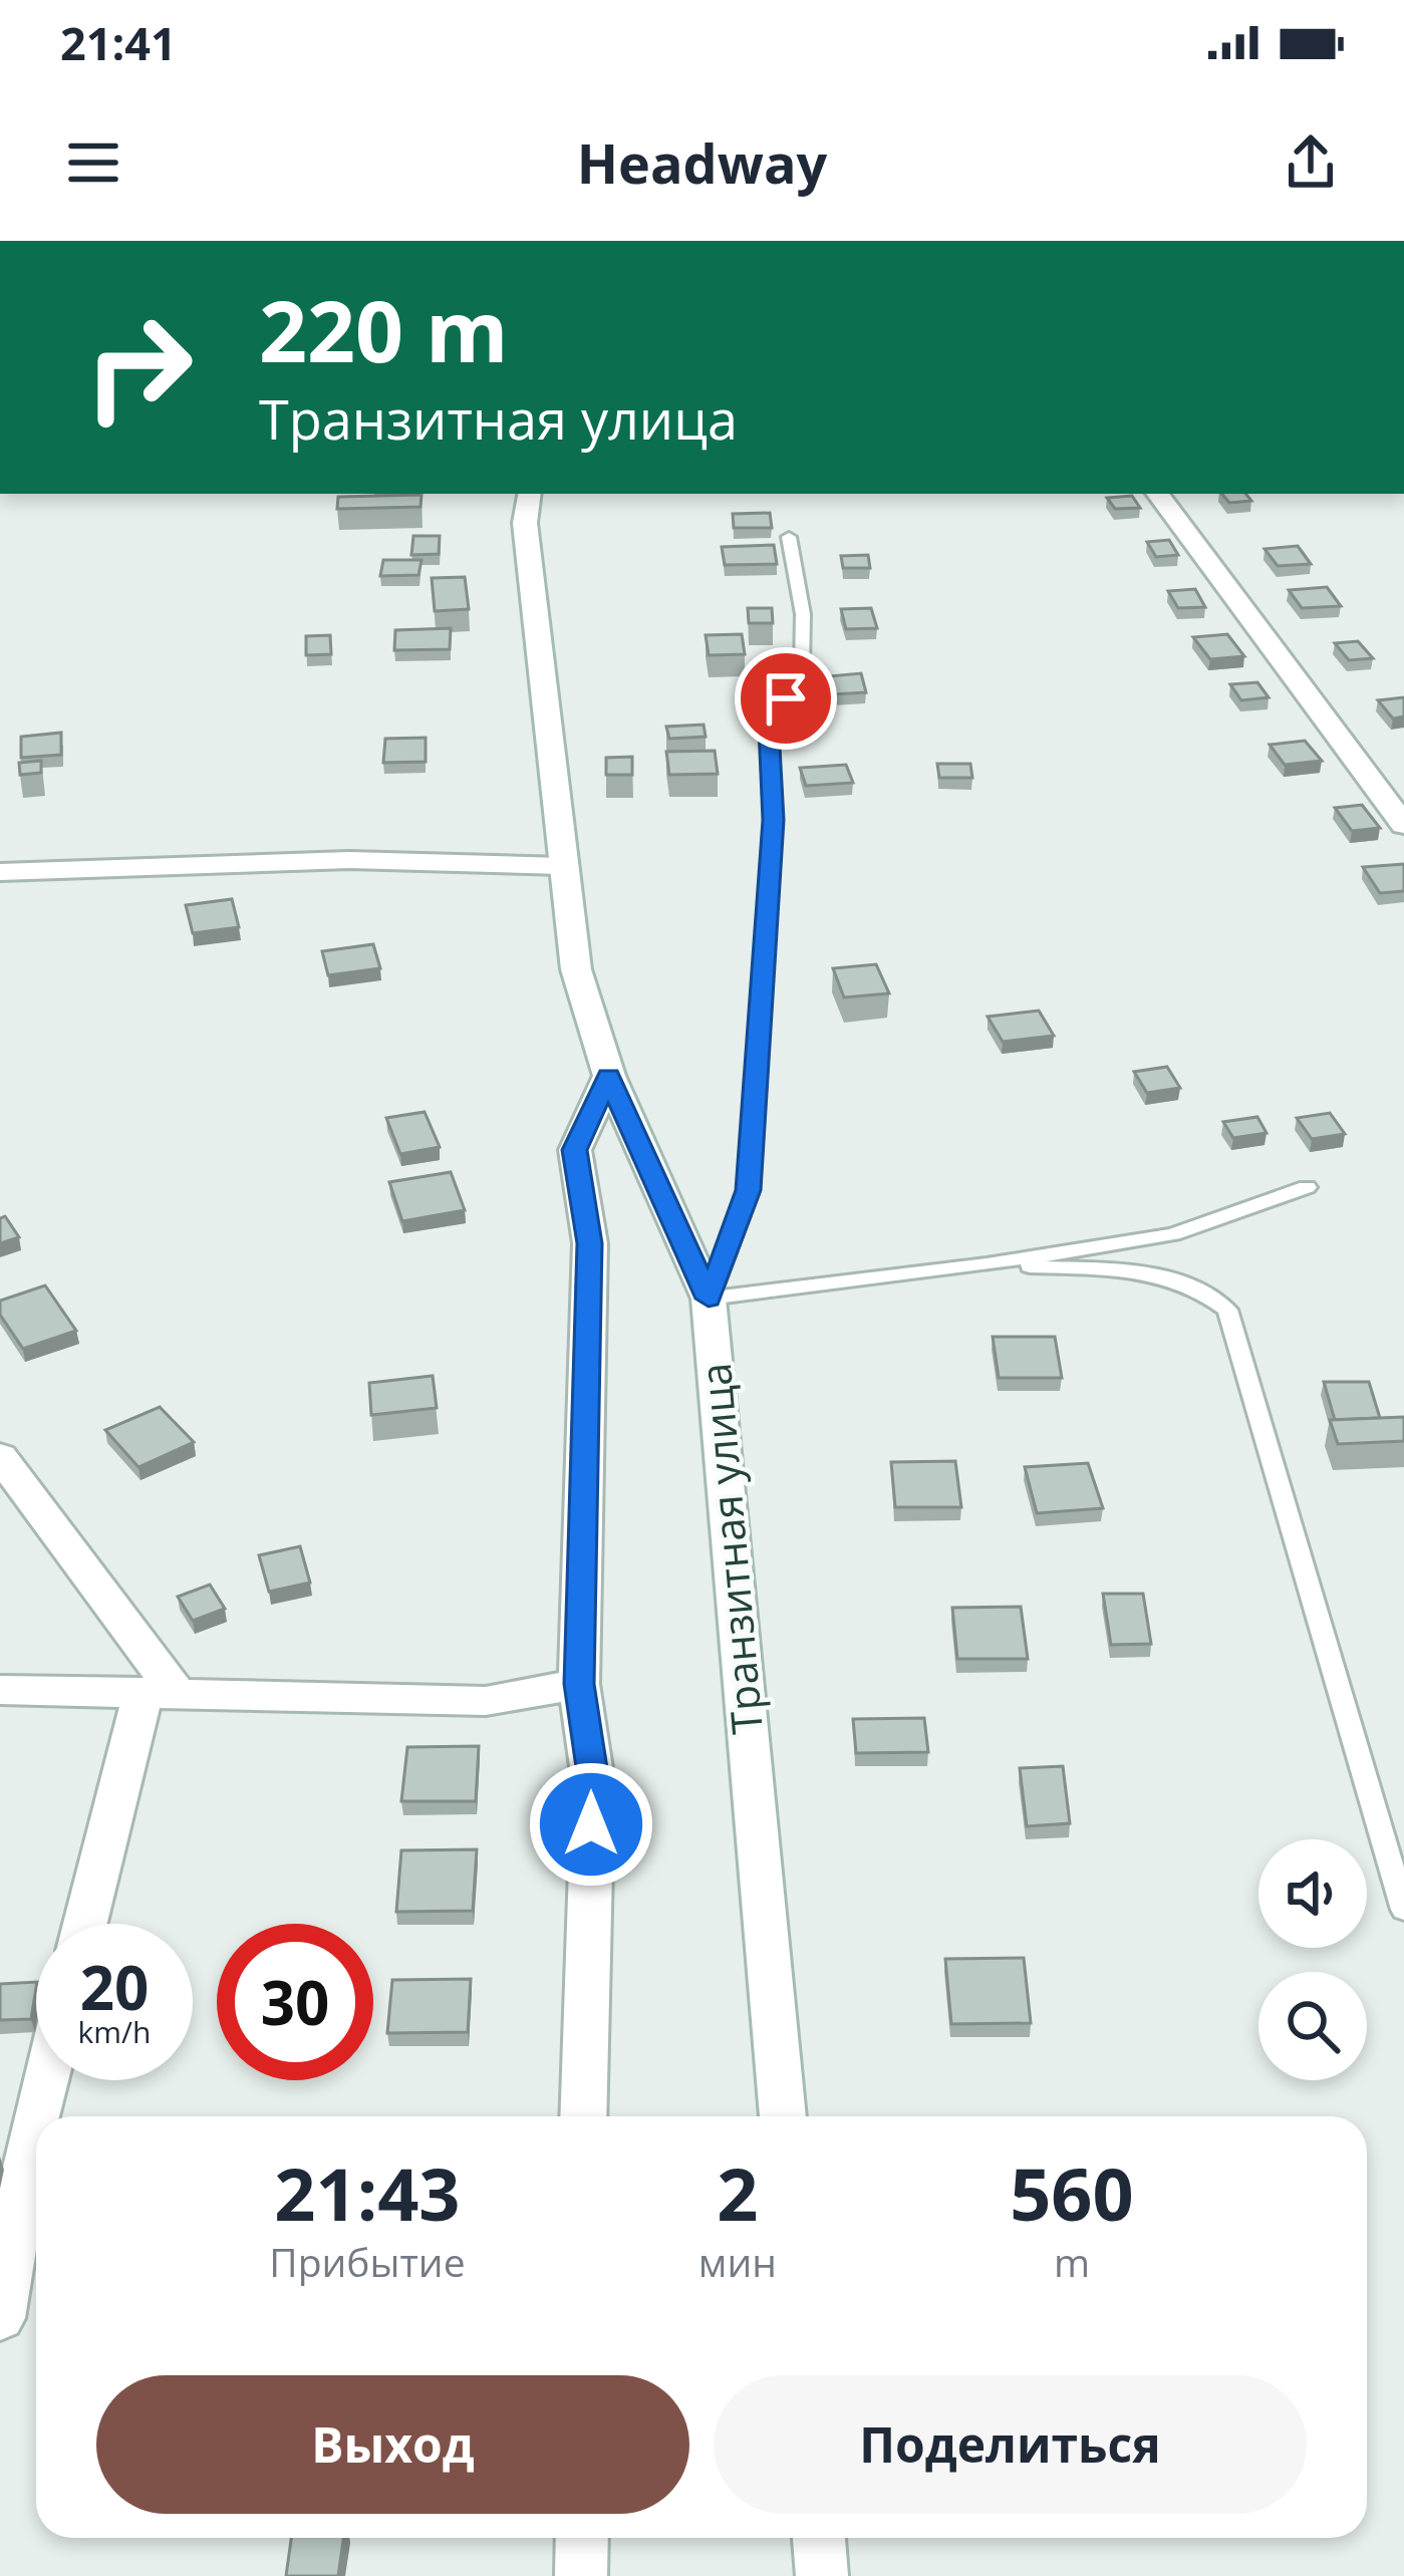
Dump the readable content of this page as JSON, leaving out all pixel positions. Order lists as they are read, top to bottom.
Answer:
{
  "streets": {
    "street": ["Транзитная улица"]
  },
  "page": {
    "status": "21:41",
    "header": "Headway",
    "turn": ["220 m", "Транзитная улица"],
    "speed": "20 km/h",
    "limit": "30",
    "eta": [
      "21:43",
      "Прибытие",
      "2",
      "мин",
      "560",
      "m"
    ],
    "buttons": ["Выход", "Поделиться"]
  }
}
